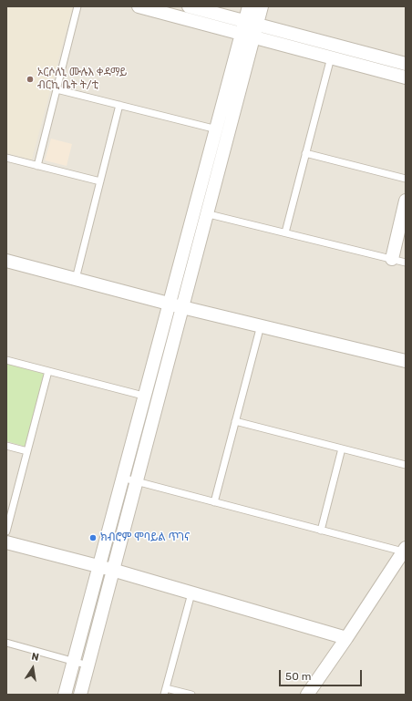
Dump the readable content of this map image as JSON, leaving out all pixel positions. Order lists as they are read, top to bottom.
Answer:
{
  "places": ["ኦርሶለኒ ሙሉእ ቀዳማይ ብርኪ ቤት ት/ቲ", "ክብሮም ሞባይል ጥገና"],
  "scale_bar": "50 m",
  "north": "top"
}
